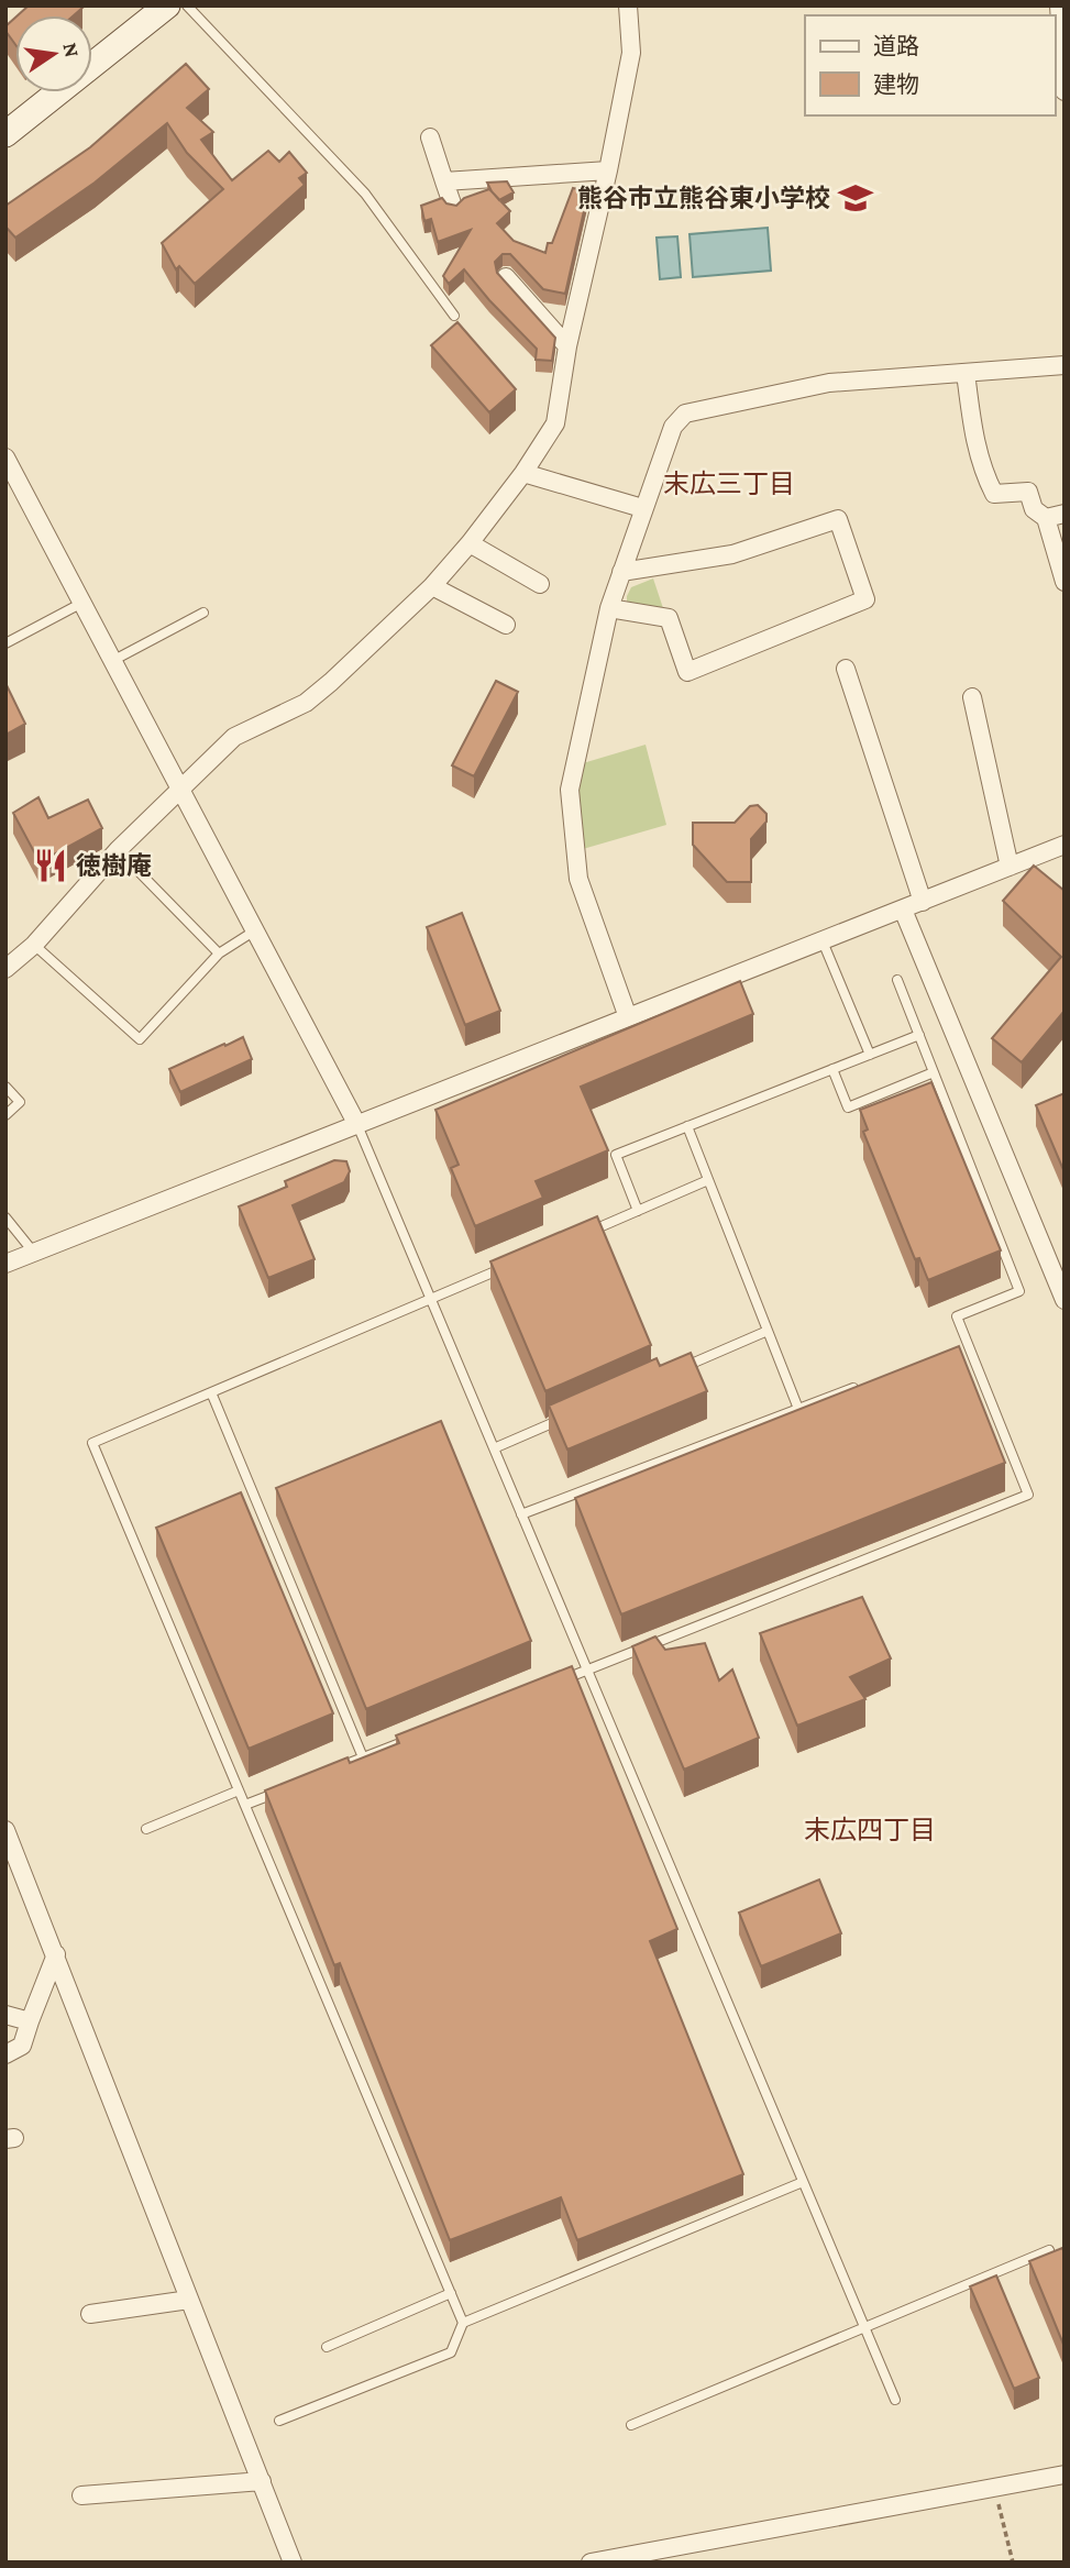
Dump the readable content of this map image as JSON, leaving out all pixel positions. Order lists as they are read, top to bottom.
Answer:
{
  "districts": ["末広三丁目", "末広四丁目"],
  "places": {
    "school or university": ["熊谷市立熊谷東小学校"],
    "restaurant": ["徳樹庵"]
  },
  "legend": ["道路", "建物"],
  "north": "right"
}
